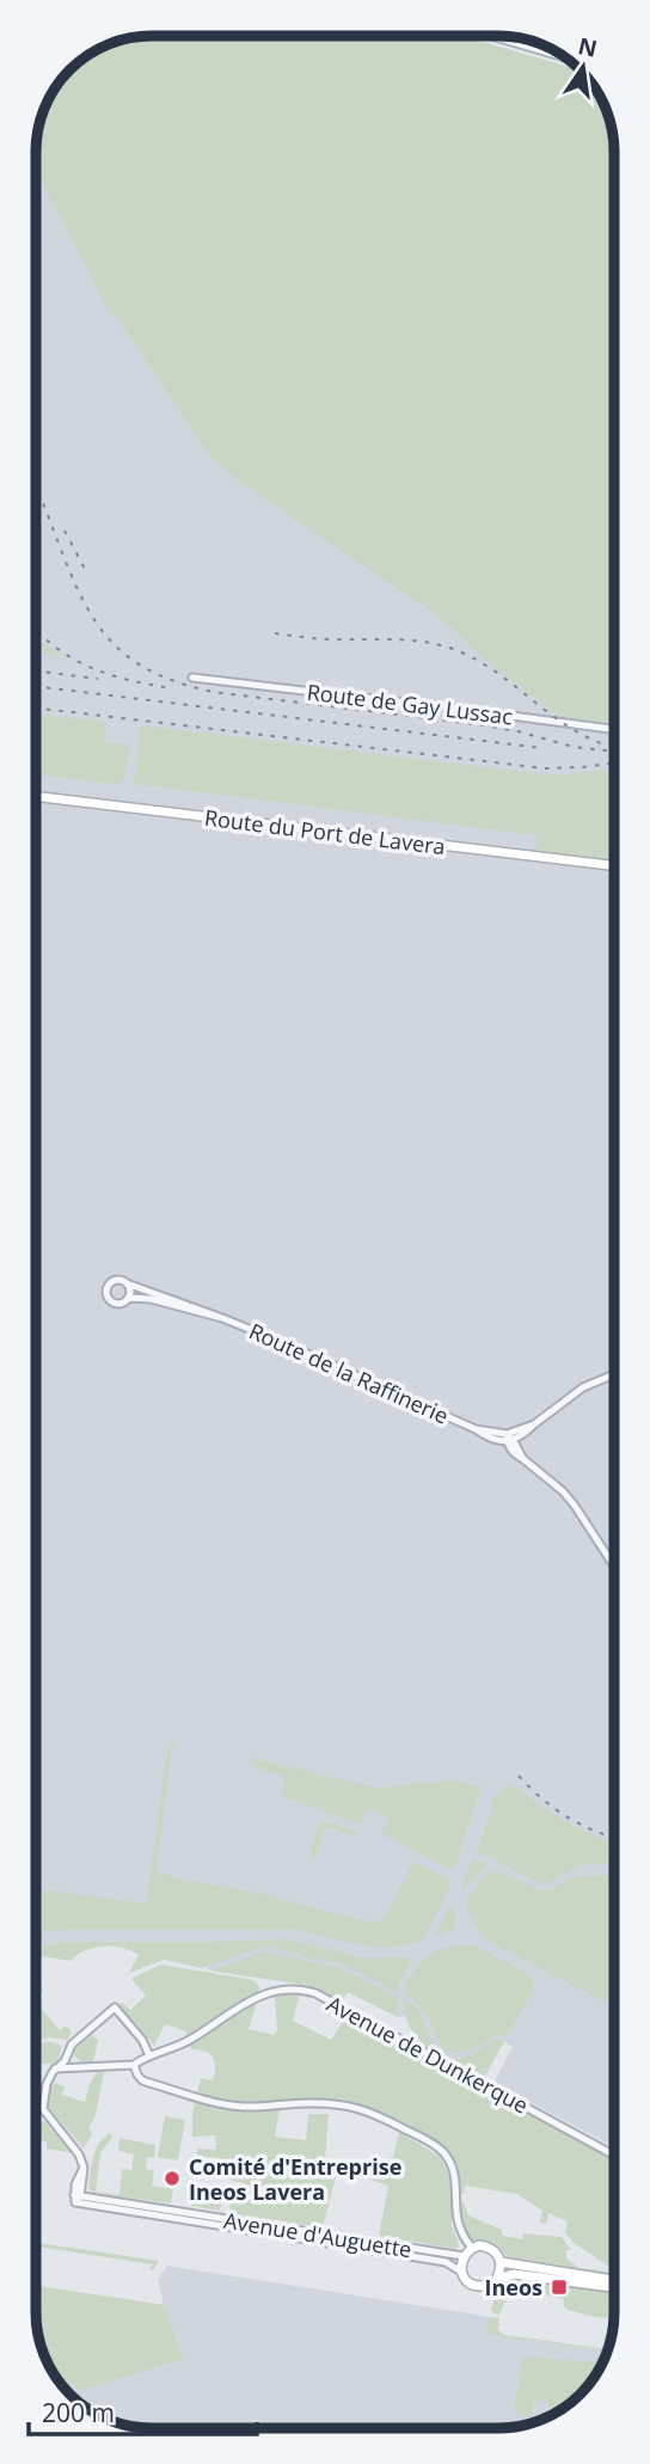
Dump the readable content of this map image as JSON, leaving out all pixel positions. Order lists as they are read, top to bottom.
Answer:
{
  "streets": {
    "street": [
      "Route de Gay Lussac",
      "Route du Port de Lavera",
      "Route de la Raffinerie",
      "Avenue de Dunkerque",
      "Avenue d'Auguette"
    ]
  },
  "places": {
    "other": ["Comité d'Entreprise Ineos Lavera"],
    "transit": ["Ineos"]
  },
  "scale_bar": "200 m",
  "north": "top"
}
